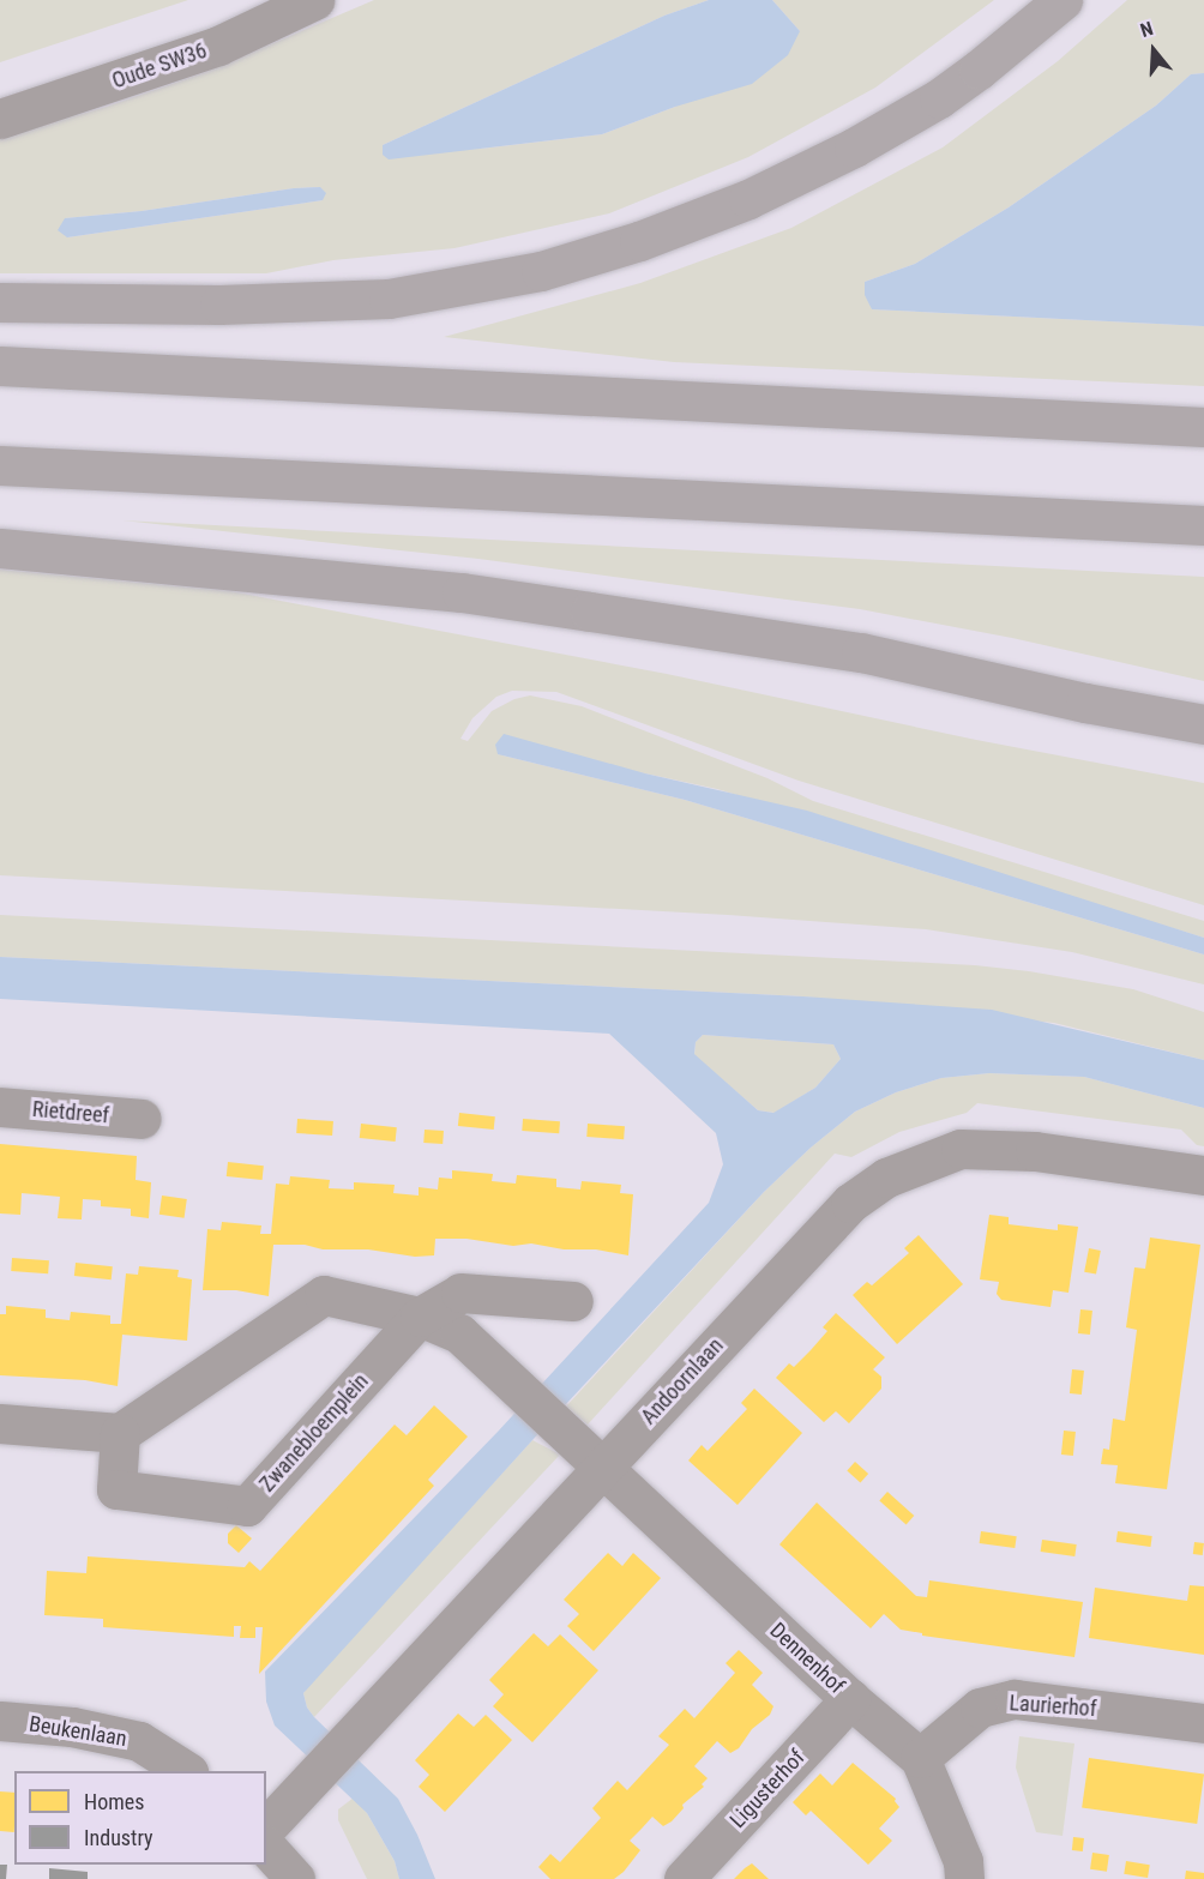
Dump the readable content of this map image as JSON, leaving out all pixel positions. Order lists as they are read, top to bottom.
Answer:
{
  "streets": {
    "street": [
      "Oude SW36",
      "Rietdreef",
      "Andoornlaan",
      "Zwanebloemplein",
      "Dennenhof",
      "Laurierhof",
      "Beukenlaan",
      "Ligusterhof"
    ]
  },
  "crossings": [
    ["Andoornlaan", "Dennenhof"],
    ["Dennenhof", "Laurierhof"],
    ["Dennenhof", "Ligusterhof"]
  ],
  "legend": ["Homes", "Industry"],
  "north": "top"
}
